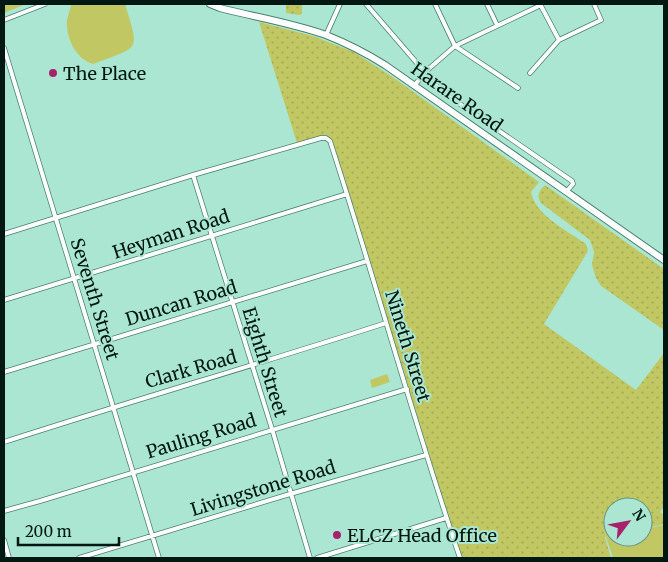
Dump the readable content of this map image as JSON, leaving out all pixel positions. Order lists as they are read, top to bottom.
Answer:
{
  "streets": {
    "highway": ["Harare Road"],
    "street": [
      "Heyman Road",
      "Seventh Street",
      "Duncan Road",
      "Nineth Street",
      "Eighth Street",
      "Clark Road",
      "Pauling Road",
      "Livingstone Road"
    ]
  },
  "crossings": [
    ["Heyman Road", "Seventh Street"],
    ["Heyman Road", "Nineth Street"],
    ["Heyman Road", "Eighth Street"],
    ["Seventh Street", "Duncan Road"],
    ["Seventh Street", "Clark Road"],
    ["Seventh Street", "Pauling Road"],
    ["Seventh Street", "Livingstone Road"],
    ["Duncan Road", "Nineth Street"],
    ["Duncan Road", "Eighth Street"],
    ["Nineth Street", "Eighth Street"],
    ["Nineth Street", "Clark Road"],
    ["Nineth Street", "Pauling Road"],
    ["Nineth Street", "Livingstone Road"],
    ["Eighth Street", "Clark Road"],
    ["Eighth Street", "Pauling Road"],
    ["Eighth Street", "Livingstone Road"]
  ],
  "places": ["The Place", "ELCZ Head Office"],
  "scale_bar": "200 m",
  "north": "top right"
}
